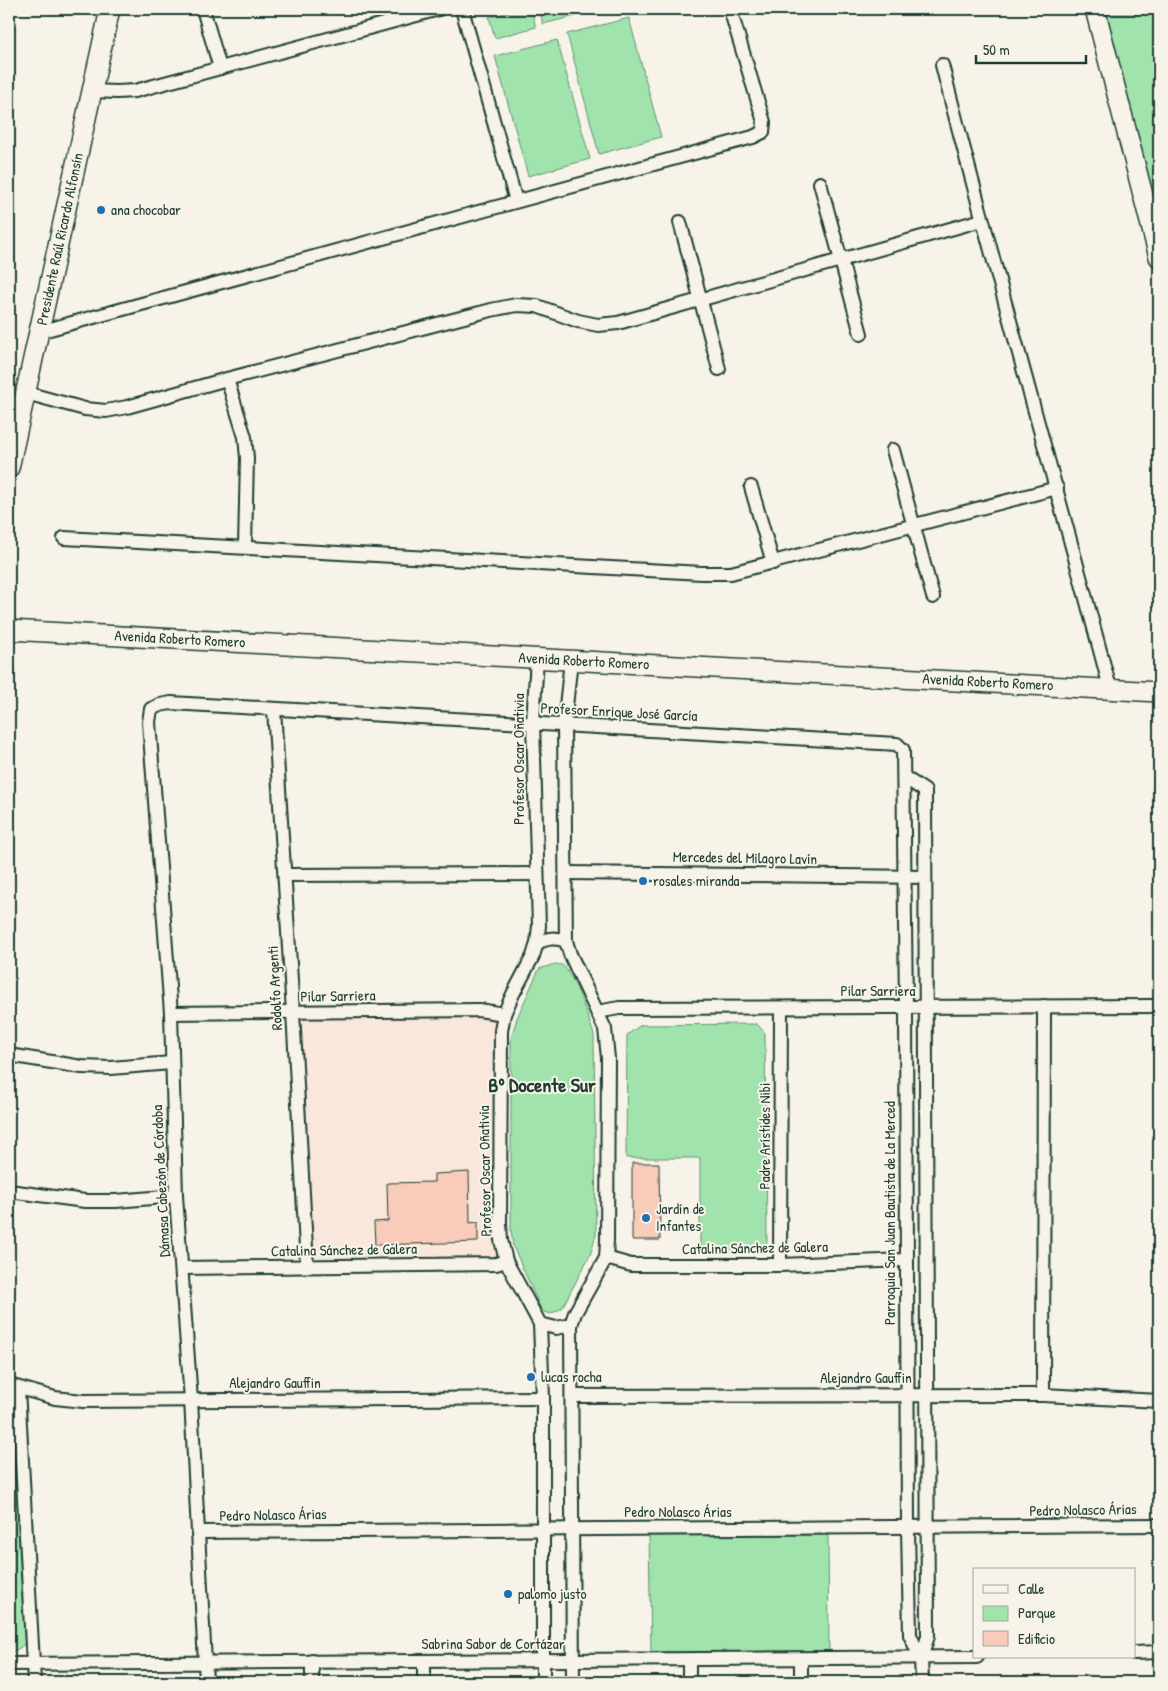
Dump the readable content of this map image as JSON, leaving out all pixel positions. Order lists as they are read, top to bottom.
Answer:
{
  "streets": {
    "main road": ["Presidente Raúl Ricardo Alfonsín", "Avenida Roberto Romero"],
    "street": [
      "Profesor Enrique José García",
      "Profesor Oscar Oñativia",
      "Mercedes del Milagro Lavín",
      "Rodolfo Argenti",
      "Pilar Sarriera",
      "Padre Arístides Nibi",
      "Dámasa Cabezón de Córdoba",
      "Parroquia San Juan Bautista de La Merced",
      "Catalina Sánchez de Galera",
      "Alejandro Gauffin",
      "Pedro Nolasco Árias",
      "Sabrina Sabor de Cortázar"
    ]
  },
  "crossings": [
    ["Avenida Roberto Romero", "Profesor Oscar Oñativia"],
    ["Profesor Enrique José García", "Profesor Oscar Oñativia"],
    ["Profesor Enrique José García", "Rodolfo Argenti"],
    ["Profesor Enrique José García", "Dámasa Cabezón de Córdoba"],
    ["Profesor Enrique José García", "Parroquia San Juan Bautista de La Merced"],
    ["Profesor Oscar Oñativia", "Pilar Sarriera"],
    ["Profesor Oscar Oñativia", "Catalina Sánchez de Galera"],
    ["Profesor Oscar Oñativia", "Alejandro Gauffin"],
    ["Profesor Oscar Oñativia", "Pedro Nolasco Árias"],
    ["Profesor Oscar Oñativia", "Sabrina Sabor de Cortázar"],
    ["Mercedes del Milagro Lavín", "Parroquia San Juan Bautista de La Merced"],
    ["Rodolfo Argenti", "Pilar Sarriera"],
    ["Rodolfo Argenti", "Catalina Sánchez de Galera"],
    ["Pilar Sarriera", "Padre Arístides Nibi"],
    ["Pilar Sarriera", "Dámasa Cabezón de Córdoba"],
    ["Pilar Sarriera", "Parroquia San Juan Bautista de La Merced"],
    ["Padre Arístides Nibi", "Catalina Sánchez de Galera"],
    ["Dámasa Cabezón de Córdoba", "Catalina Sánchez de Galera"],
    ["Dámasa Cabezón de Córdoba", "Alejandro Gauffin"],
    ["Dámasa Cabezón de Córdoba", "Pedro Nolasco Árias"],
    ["Dámasa Cabezón de Córdoba", "Sabrina Sabor de Cortázar"],
    ["Parroquia San Juan Bautista de La Merced", "Catalina Sánchez de Galera"],
    ["Parroquia San Juan Bautista de La Merced", "Alejandro Gauffin"],
    ["Parroquia San Juan Bautista de La Merced", "Pedro Nolasco Árias"],
    ["Parroquia San Juan Bautista de La Merced", "Sabrina Sabor de Cortázar"]
  ],
  "districts": ["Bº Docente Sur"],
  "places": [
    "ana chocobar",
    "rosales miranda",
    "Jardín de Infantes",
    "lucas rocha",
    "palomo justo"
  ],
  "legend": ["Calle", "Parque", "Edificio"],
  "scale_bar": "50 m"
}
